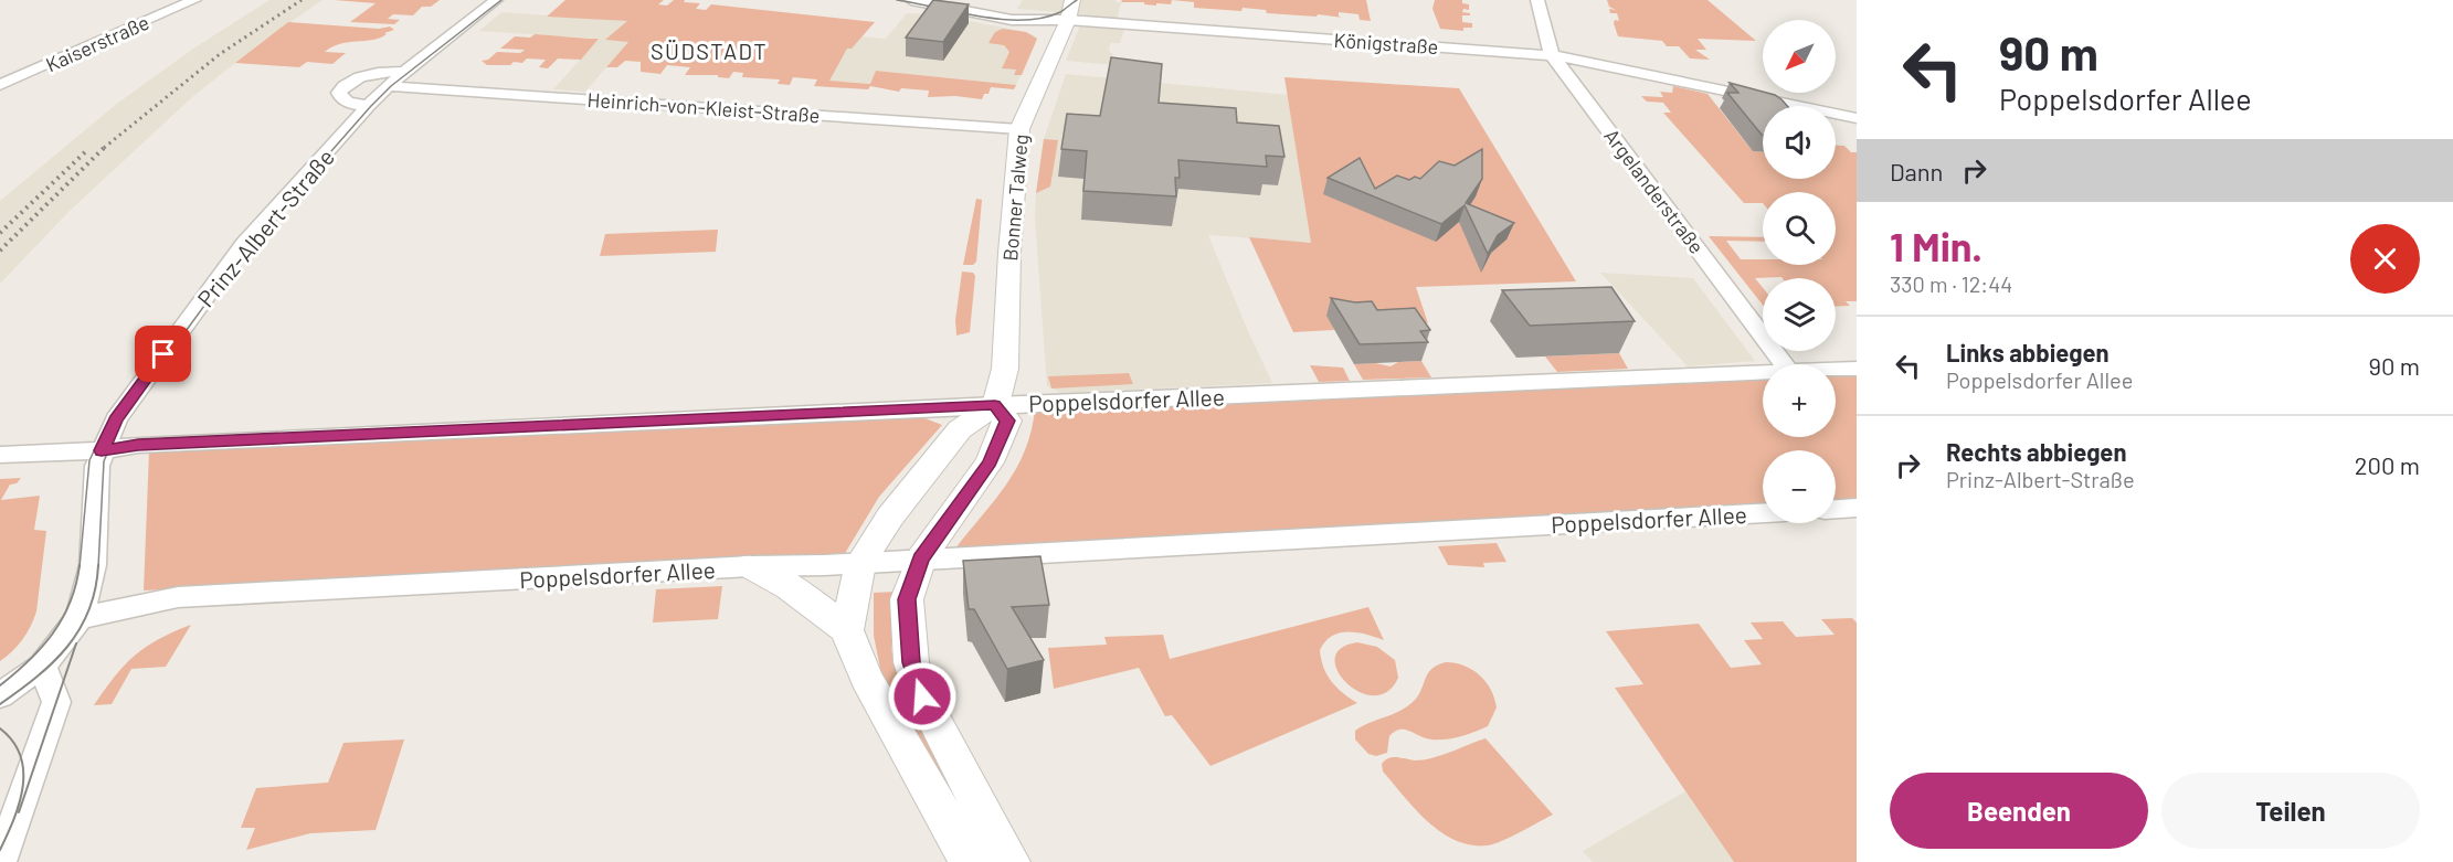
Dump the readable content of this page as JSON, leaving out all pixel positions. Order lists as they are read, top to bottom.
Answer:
{
  "streets": {
    "street": [
      "Kaiserstraße",
      "Königstraße",
      "Heinrich-von-Kleist-Straße",
      "Argelanderstraße",
      "Bonner Talweg",
      "Prinz-Albert-Straße",
      "Poppelsdorfer Allee"
    ]
  },
  "crossings": [
    ["Königstraße", "Argelanderstraße"],
    ["Königstraße", "Bonner Talweg"],
    ["Heinrich-von-Kleist-Straße", "Bonner Talweg"],
    ["Heinrich-von-Kleist-Straße", "Prinz-Albert-Straße"],
    ["Bonner Talweg", "Poppelsdorfer Allee"],
    ["Prinz-Albert-Straße", "Poppelsdorfer Allee"]
  ],
  "districts": ["SÜDSTADT"],
  "north": "bottom left",
  "page": {
    "turn": ["90 m", "Poppelsdorfer Allee"],
    "map_buttons": ["+", "−"],
    "then": "Dann",
    "heading": ["1 Min.", "330 m · 12:44"],
    "list": [
      {
        "name": "Links abbiegen",
        "note": "Poppelsdorfer Allee",
        "value": "90 m"
      },
      {
        "name": "Rechts abbiegen",
        "note": "Prinz-Albert-Straße",
        "value": "200 m"
      }
    ],
    "buttons": ["Beenden", "Teilen"]
  }
}
